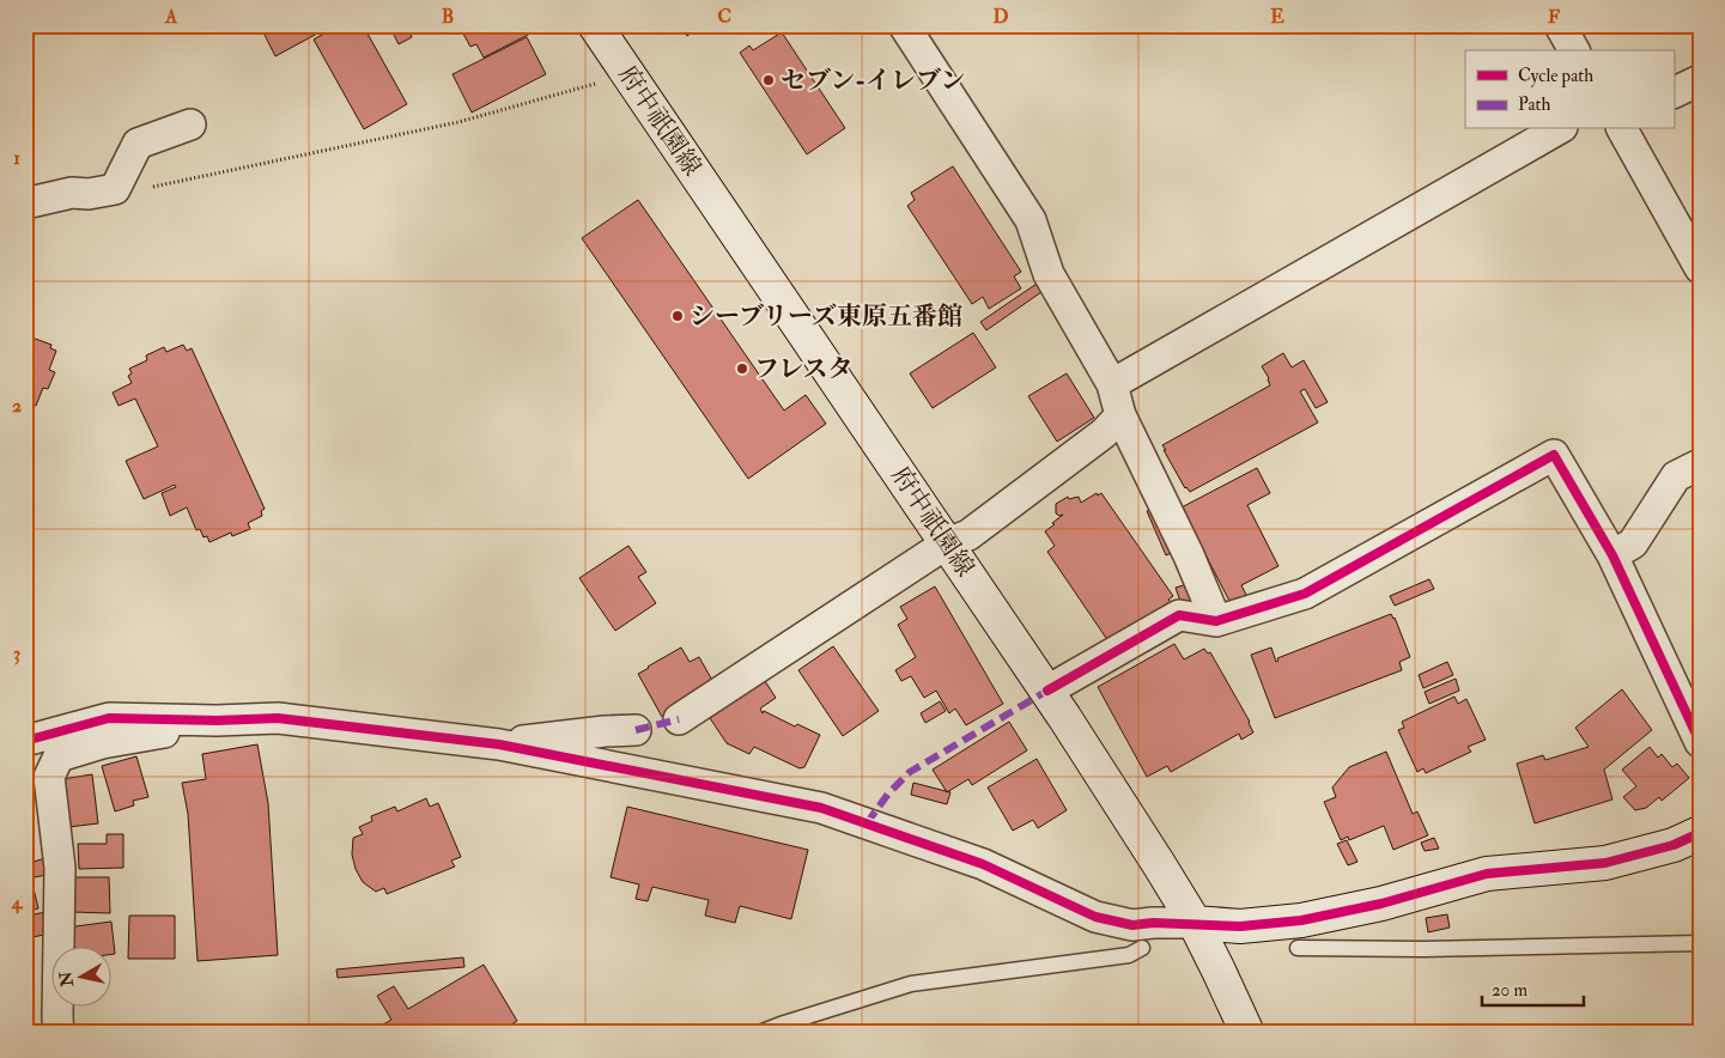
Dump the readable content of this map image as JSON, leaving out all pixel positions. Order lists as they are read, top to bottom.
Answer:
{
  "streets": {
    "main road": ["府中祇園線"]
  },
  "places": ["セブン-イレブン", "シーブリーズ東原五番館", "フレスタ"],
  "legend": ["Cycle path", "Path"],
  "scale_bar": "20 m",
  "north": "left",
  "grid": {
    "columns": [
      "A",
      "B",
      "C",
      "D",
      "E",
      "F"
    ],
    "rows": [
      "1",
      "2",
      "3",
      "4"
    ]
  }
}
